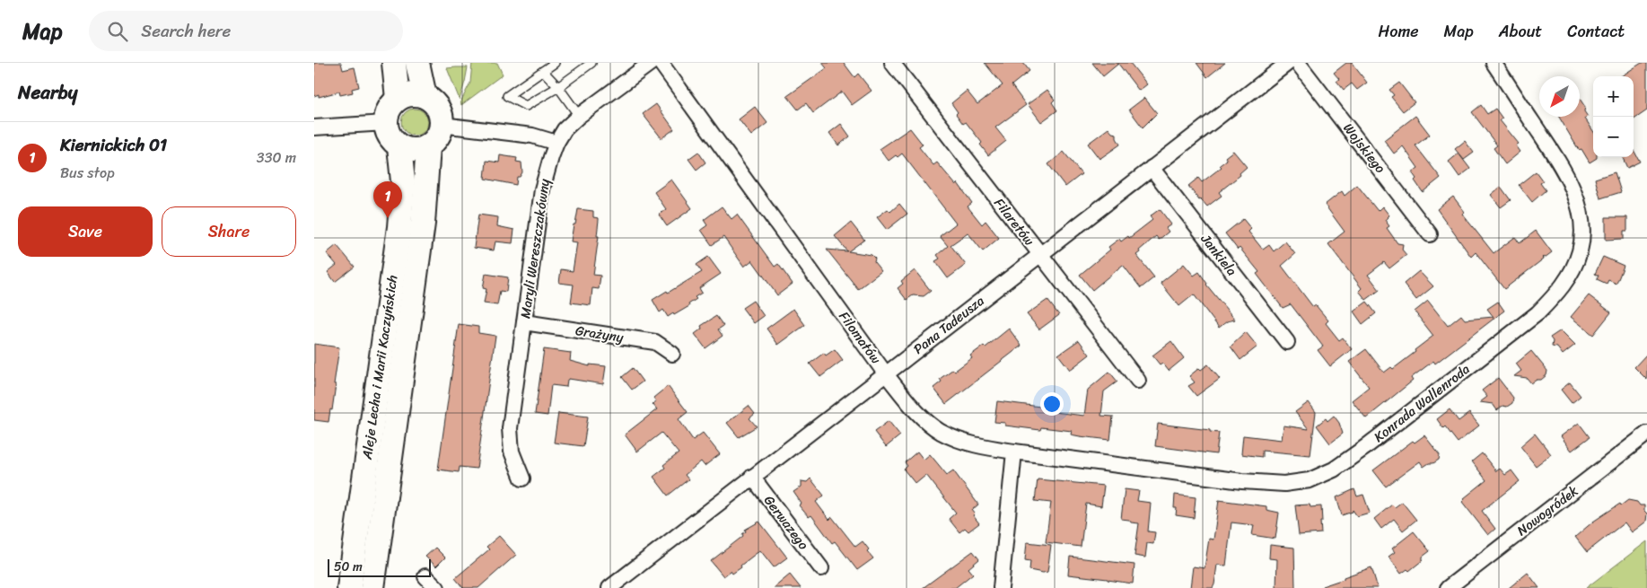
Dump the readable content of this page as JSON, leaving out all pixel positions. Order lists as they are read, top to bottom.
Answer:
{
  "streets": {
    "main road": ["Aleje Lecha i Marii Kaczyńskich"],
    "street": [
      "Wojskiego",
      "Filaretów",
      "Maryli Wereszczakówny",
      "Jankiela",
      "Pana Tadeusza",
      "Grażyny",
      "Filomatów",
      "Konrada Wallenroda",
      "Nowogródek",
      "Gerwazego"
    ]
  },
  "crossings": [
    ["Filaretów", "Pana Tadeusza"],
    ["Maryli Wereszczakówny", "Grażyny"],
    ["Jankiela", "Pana Tadeusza"],
    ["Pana Tadeusza", "Filomatów"],
    ["Pana Tadeusza", "Gerwazego"],
    ["Filomatów", "Konrada Wallenroda"]
  ],
  "scale_bar": "50 m",
  "north": "bottom left",
  "page": {
    "header": "Map",
    "search": "Search here",
    "nav": [
      "Home",
      "Map",
      "About",
      "Contact"
    ],
    "heading": "Nearby",
    "map_buttons": ["+", "−"],
    "list": [
      {
        "mark": "1",
        "name": "Kiernickich 01",
        "note": "Bus stop",
        "value": "330 m"
      }
    ],
    "pins": "1",
    "buttons": ["Save", "Share"],
    "scale": "50 m"
  }
}
